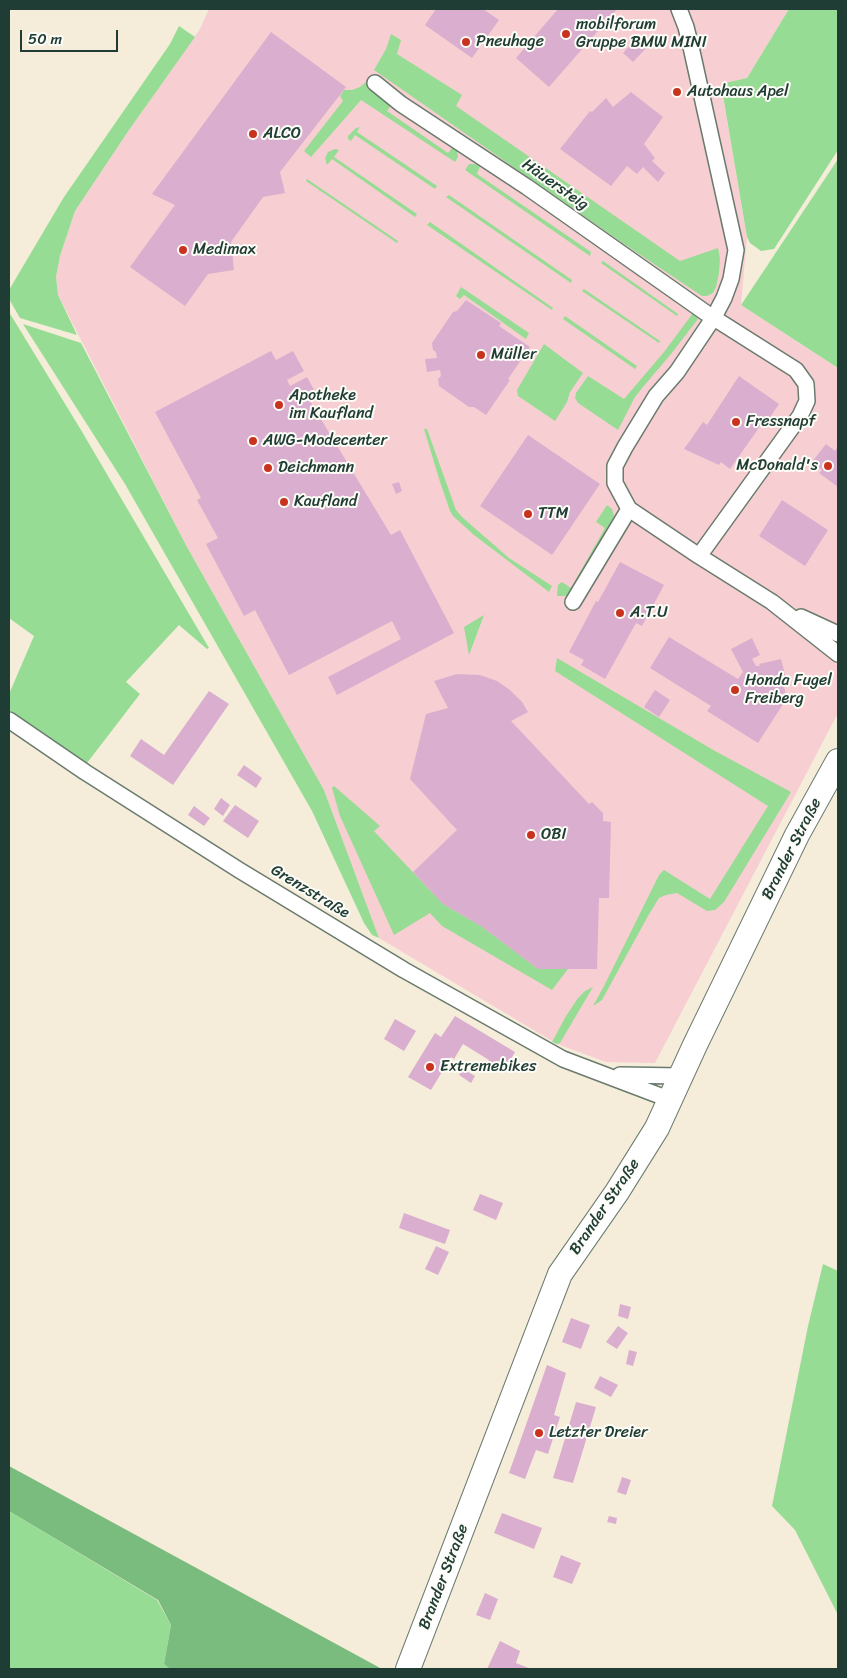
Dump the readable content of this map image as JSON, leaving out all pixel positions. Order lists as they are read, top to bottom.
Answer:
{
  "streets": {
    "main road": ["Brander Straße"],
    "street": ["Häuersteig", "Grenzstraße"]
  },
  "crossings": [
    ["Brander Straße", "Grenzstraße"]
  ],
  "places": [
    "mobilforum Gruppe BMW MINI",
    "Pneuhage",
    "Autohaus Apel",
    "ALCO",
    "Medimax",
    "Müller",
    "Apotheke im Kaufland",
    "Fressnapf",
    "AWG-Modecenter",
    "McDonald's",
    "Deichmann",
    "Kaufland",
    "TTM",
    "A.T.U",
    "Honda Fugel Freiberg",
    "OBI",
    "Extremebikes",
    "Letzter Dreier"
  ],
  "scale_bar": "50 m"
}
